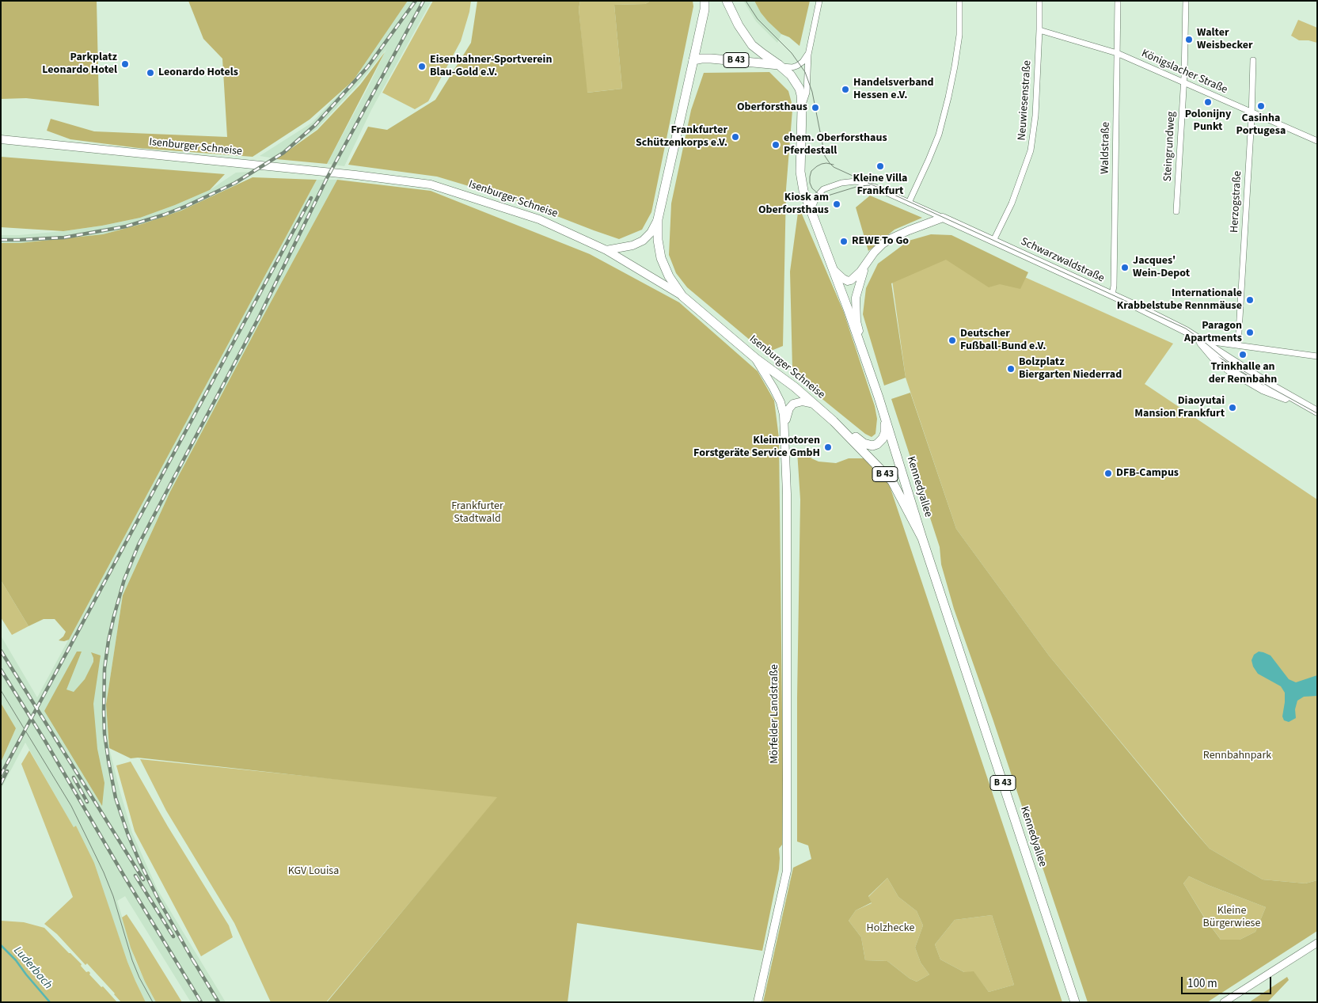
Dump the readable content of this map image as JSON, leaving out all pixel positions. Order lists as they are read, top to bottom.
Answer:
{
  "streets": {
    "main road": [
      "B 43",
      "Isenburger Schneise",
      "Schwarzwaldstraße",
      "Kennedyallee",
      "Mörfelder Landstraße"
    ],
    "street": [
      "Königslacher Straße",
      "Neuwiesenstraße",
      "Steingrundweg",
      "Waldstraße",
      "Herzogstraße"
    ]
  },
  "crossings": [
    ["B 43", "Isenburger Schneise"],
    ["B 43", "Kennedyallee"],
    ["Königslacher Straße", "Neuwiesenstraße"],
    ["Königslacher Straße", "Steingrundweg"],
    ["Königslacher Straße", "Waldstraße"],
    ["Königslacher Straße", "Herzogstraße"],
    ["Neuwiesenstraße", "Schwarzwaldstraße"],
    ["Isenburger Schneise", "Kennedyallee"],
    ["Isenburger Schneise", "Mörfelder Landstraße"],
    ["Waldstraße", "Schwarzwaldstraße"],
    ["Schwarzwaldstraße", "Kennedyallee"]
  ],
  "water": ["Luderbach"],
  "parks": [
    "Frankfurter Stadtwald",
    "Rennbahnpark",
    "KGV Louisa",
    "Kleine Bürgerwiese",
    "Holzhecke"
  ],
  "places": [
    "Walter Weisbecker",
    "Parkplatz Leonardo Hotel",
    "Eisenbahner-Sportverein Blau-Gold e.V.",
    "Leonardo Hotels",
    "Handelsverband Hessen e.V.",
    "Polonijny Punkt",
    "Casinha Portugesa",
    "Oberforsthaus",
    "Frankfurter Schützenkorps e.V.",
    "ehem. Oberforsthaus Pferdestall",
    "Kleine Villa Frankfurt",
    "Kiosk am Oberforsthaus",
    "REWE To Go",
    "Jacques' Wein-Depot",
    "Internationale Krabbelstube Rennmäuse",
    "Paragon Apartments",
    "Deutscher Fußball-Bund e.V.",
    "Trinkhalle an der Rennbahn",
    "Bolzplatz Biergarten Niederrad",
    "Diaoyutai Mansion Frankfurt",
    "Kleinmotoren Forstgeräte Service GmbH",
    "DFB-Campus"
  ],
  "scale_bar": "100 m"
}
